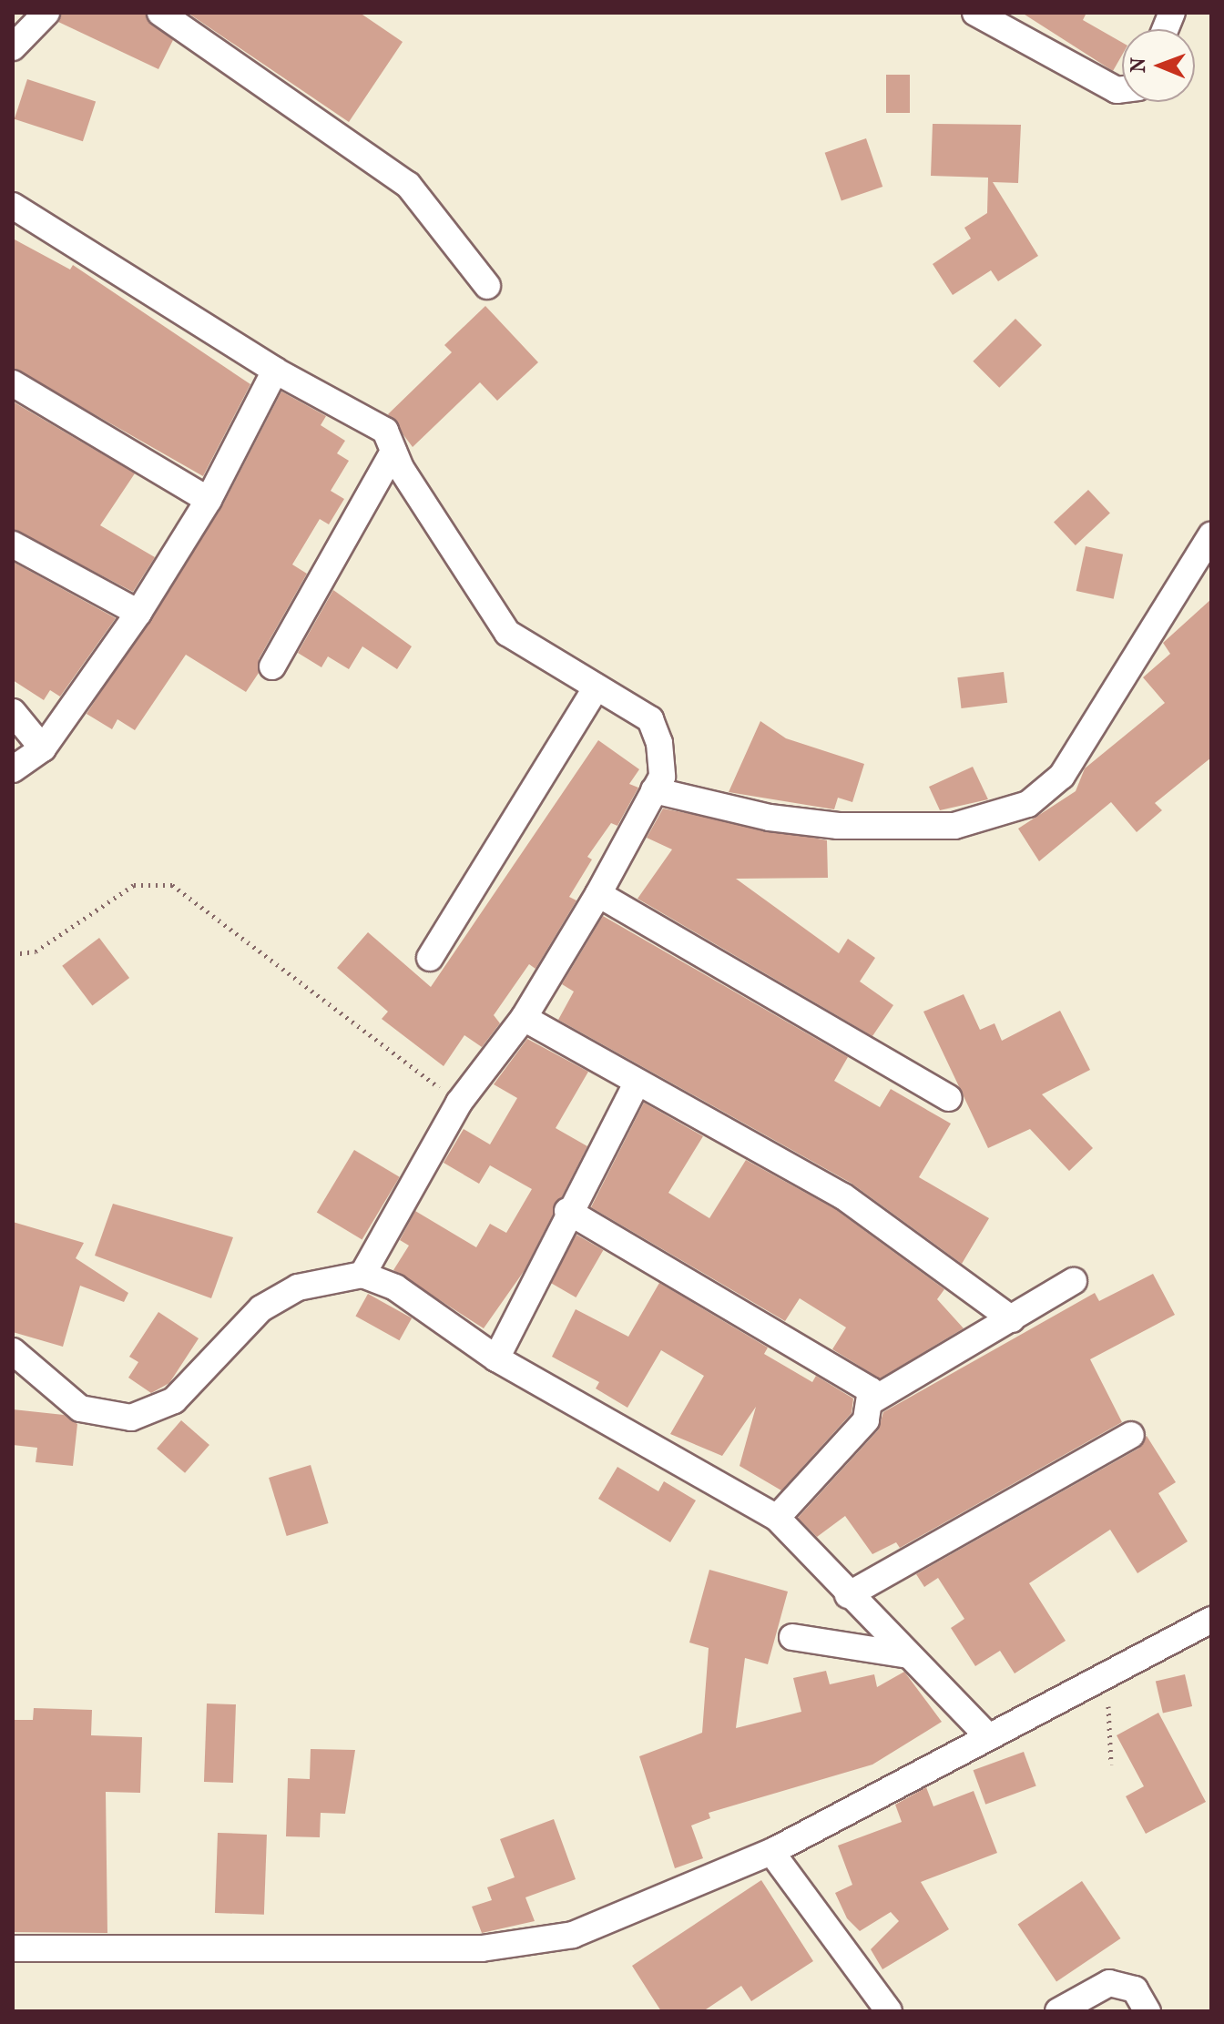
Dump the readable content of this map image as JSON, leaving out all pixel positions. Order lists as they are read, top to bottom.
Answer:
{
  "north": "left"
}
